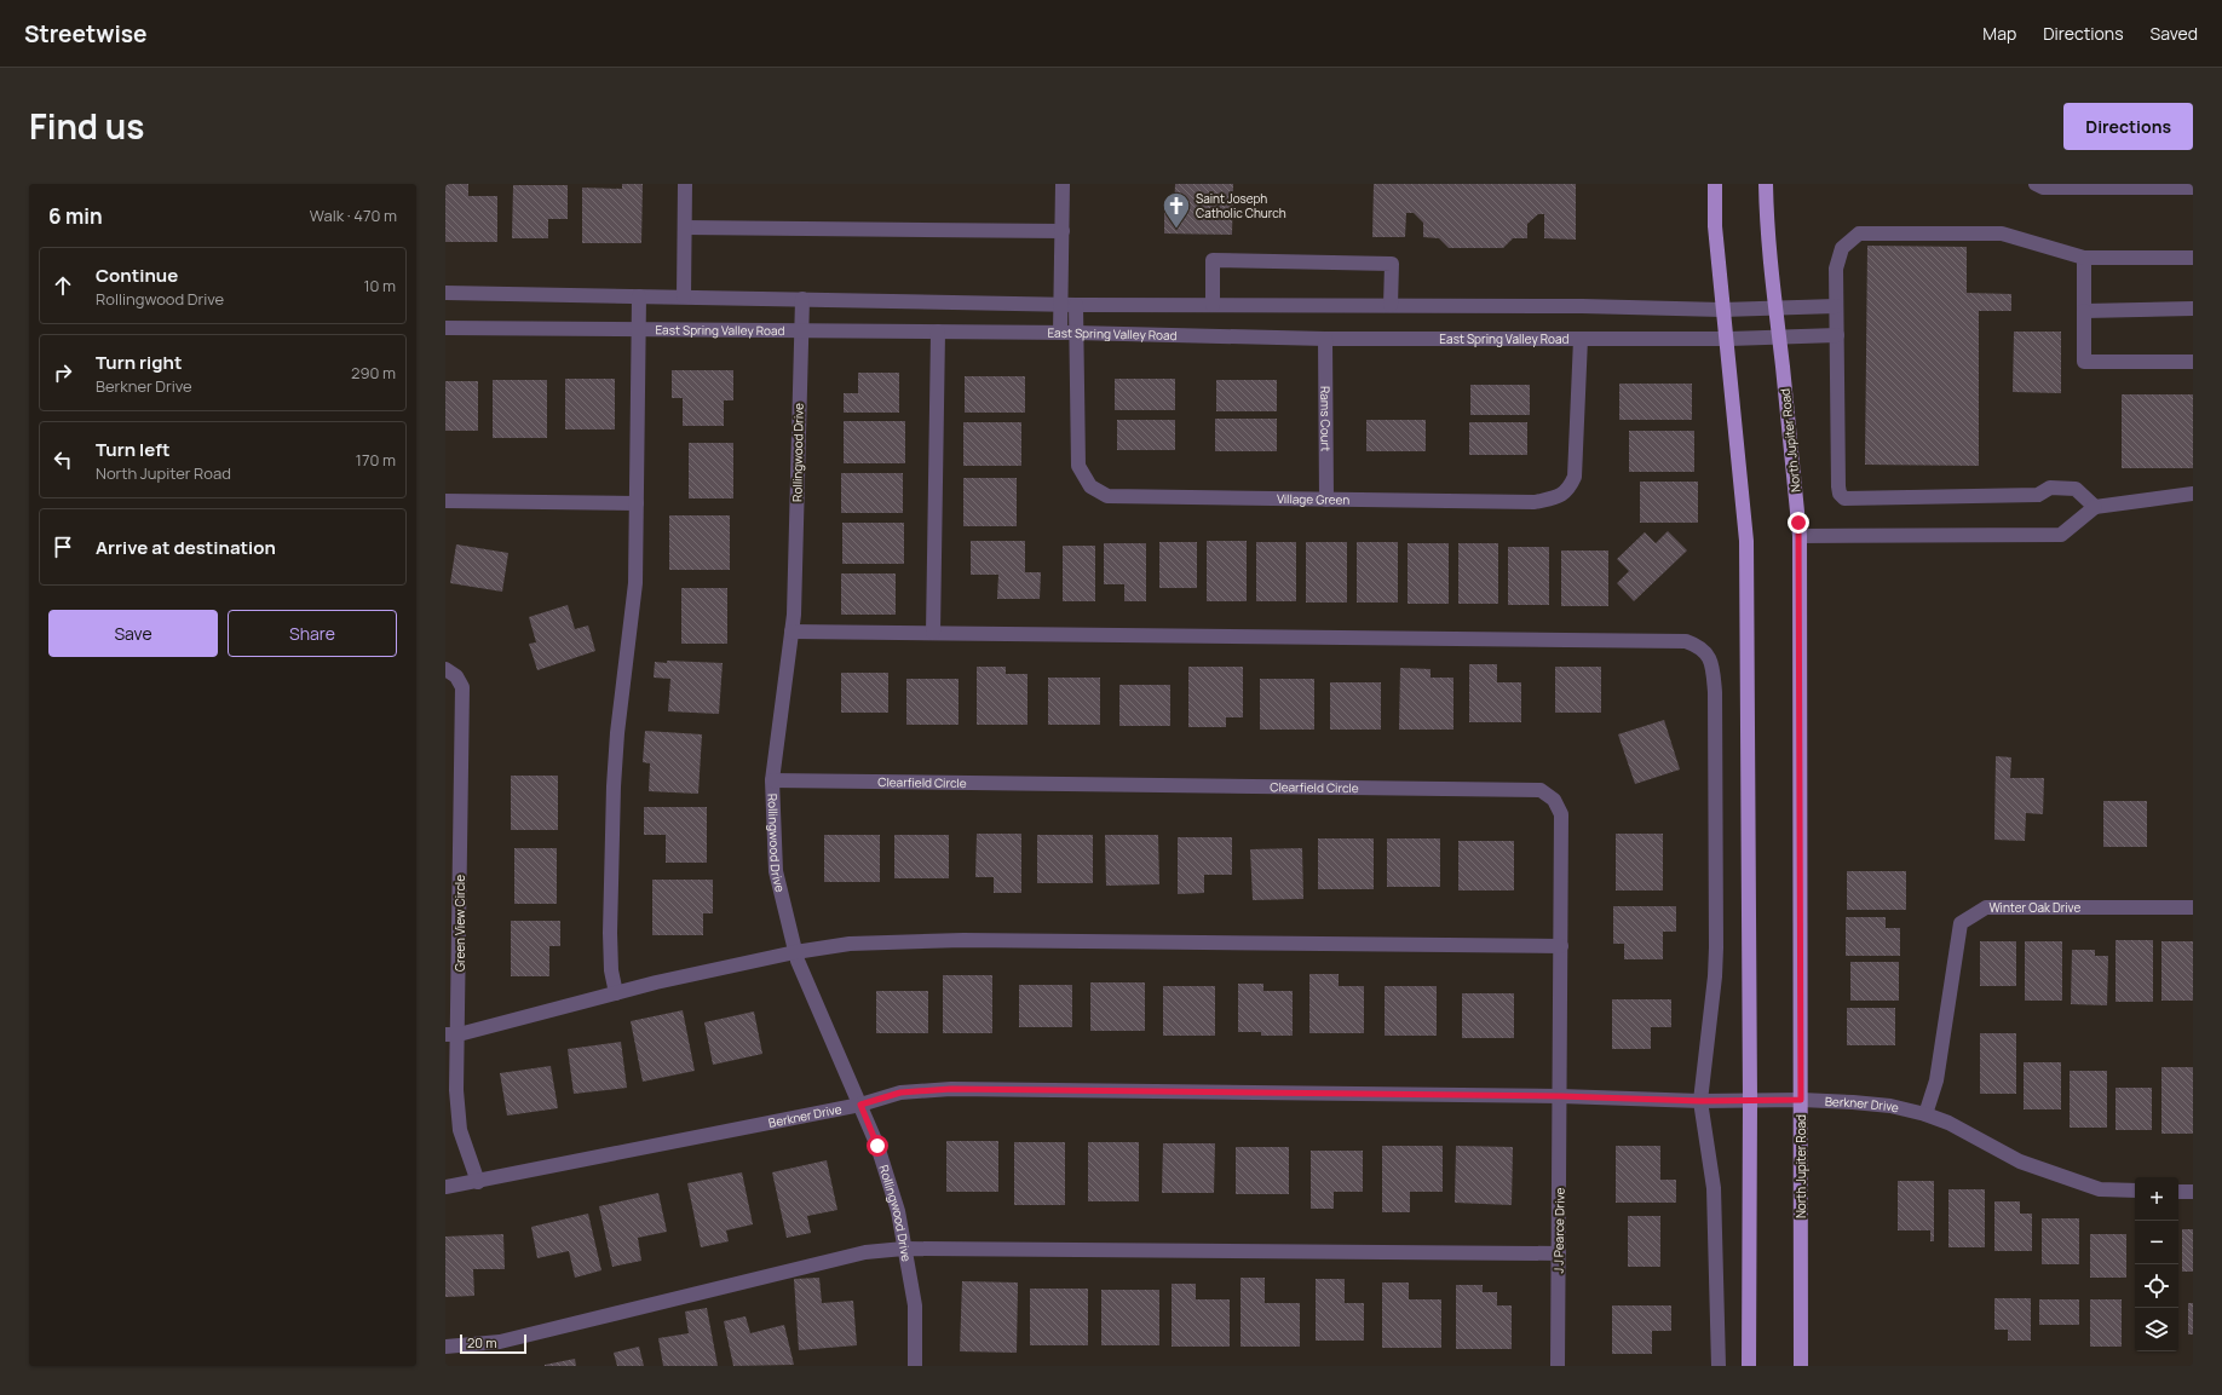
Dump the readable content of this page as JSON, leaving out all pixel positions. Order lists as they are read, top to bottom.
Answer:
{
  "streets": {
    "main road": ["North Jupiter Road"],
    "street": [
      "East Spring Valley Road",
      "Rams Court",
      "Rollingwood Drive",
      "Village Green",
      "Clearfield Circle",
      "Winter Oak Drive",
      "Green View Circle",
      "Berkner Drive",
      "J J Pearce Drive"
    ]
  },
  "crossings": [
    ["East Spring Valley Road", "Rams Court"],
    ["East Spring Valley Road", "North Jupiter Road"],
    ["East Spring Valley Road", "Rollingwood Drive"],
    ["East Spring Valley Road", "Village Green"],
    ["Rams Court", "Village Green"],
    ["North Jupiter Road", "Berkner Drive"],
    ["Rollingwood Drive", "Clearfield Circle"],
    ["Rollingwood Drive", "Berkner Drive"],
    ["Clearfield Circle", "Berkner Drive"],
    ["Clearfield Circle", "J J Pearce Drive"],
    ["Winter Oak Drive", "Berkner Drive"],
    ["Green View Circle", "Berkner Drive"],
    ["Berkner Drive", "J J Pearce Drive"]
  ],
  "places": {
    "church": ["Saint Joseph Catholic Church"]
  },
  "scale_bar": "20 m",
  "page": {
    "header": "Streetwise",
    "nav": ["Map", "Directions", "Saved"],
    "title": "Find us",
    "buttons": [
      "Directions",
      ["Save", "Share"]
    ],
    "heading": ["6 min", "Walk · 470 m"],
    "list": [
      ["Continue", "Rollingwood Drive", "10 m"],
      ["Turn right", "Berkner Drive", "290 m"],
      ["Turn left", "North Jupiter Road", "170 m"],
      "Arrive at destination"
    ],
    "map_buttons": ["+", "−"],
    "scale": "20 m"
  }
}
